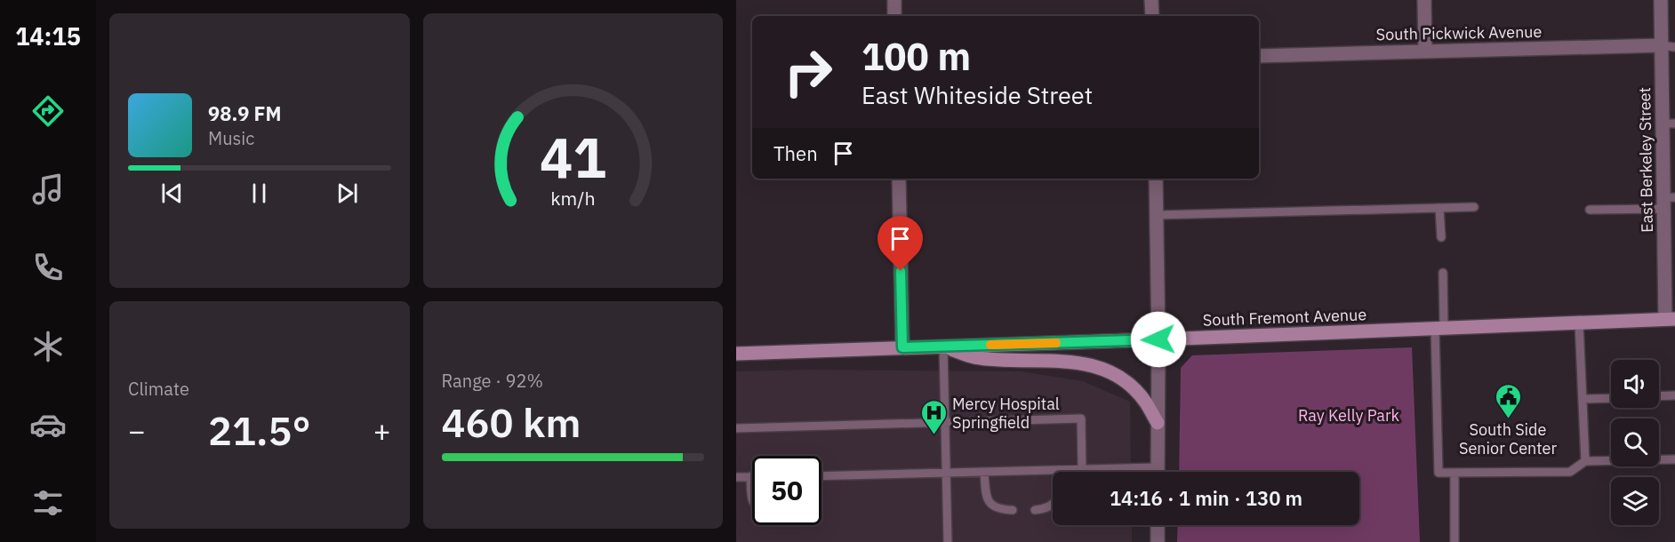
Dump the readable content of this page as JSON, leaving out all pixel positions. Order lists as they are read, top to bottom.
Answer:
{
  "streets": {
    "main road": ["South Fremont Avenue"],
    "street": ["South Pickwick Avenue", "East Berkeley Street"]
  },
  "crossings": [
    ["South Pickwick Avenue", "East Berkeley Street"],
    ["East Berkeley Street", "South Fremont Avenue"]
  ],
  "parks": ["Ray Kelly Park"],
  "places": {
    "public building": ["South Side Senior Center"],
    "hospital": ["Mercy Hospital Springfield"]
  },
  "page": {
    "tabs": "14:15",
    "turn": ["100 m", "East Whiteside Street"],
    "song": ["98.9 FM", "Music"],
    "then": "Then",
    "tile": [
      "Climate",
      ["Range · 92%", "460 km"]
    ],
    "heat": ["−", "21.5°", "+"],
    "limit": "50",
    "trip": "14:16 · 1 min · 130 m",
    "gauge": ["41", "km/h"]
  }
}
